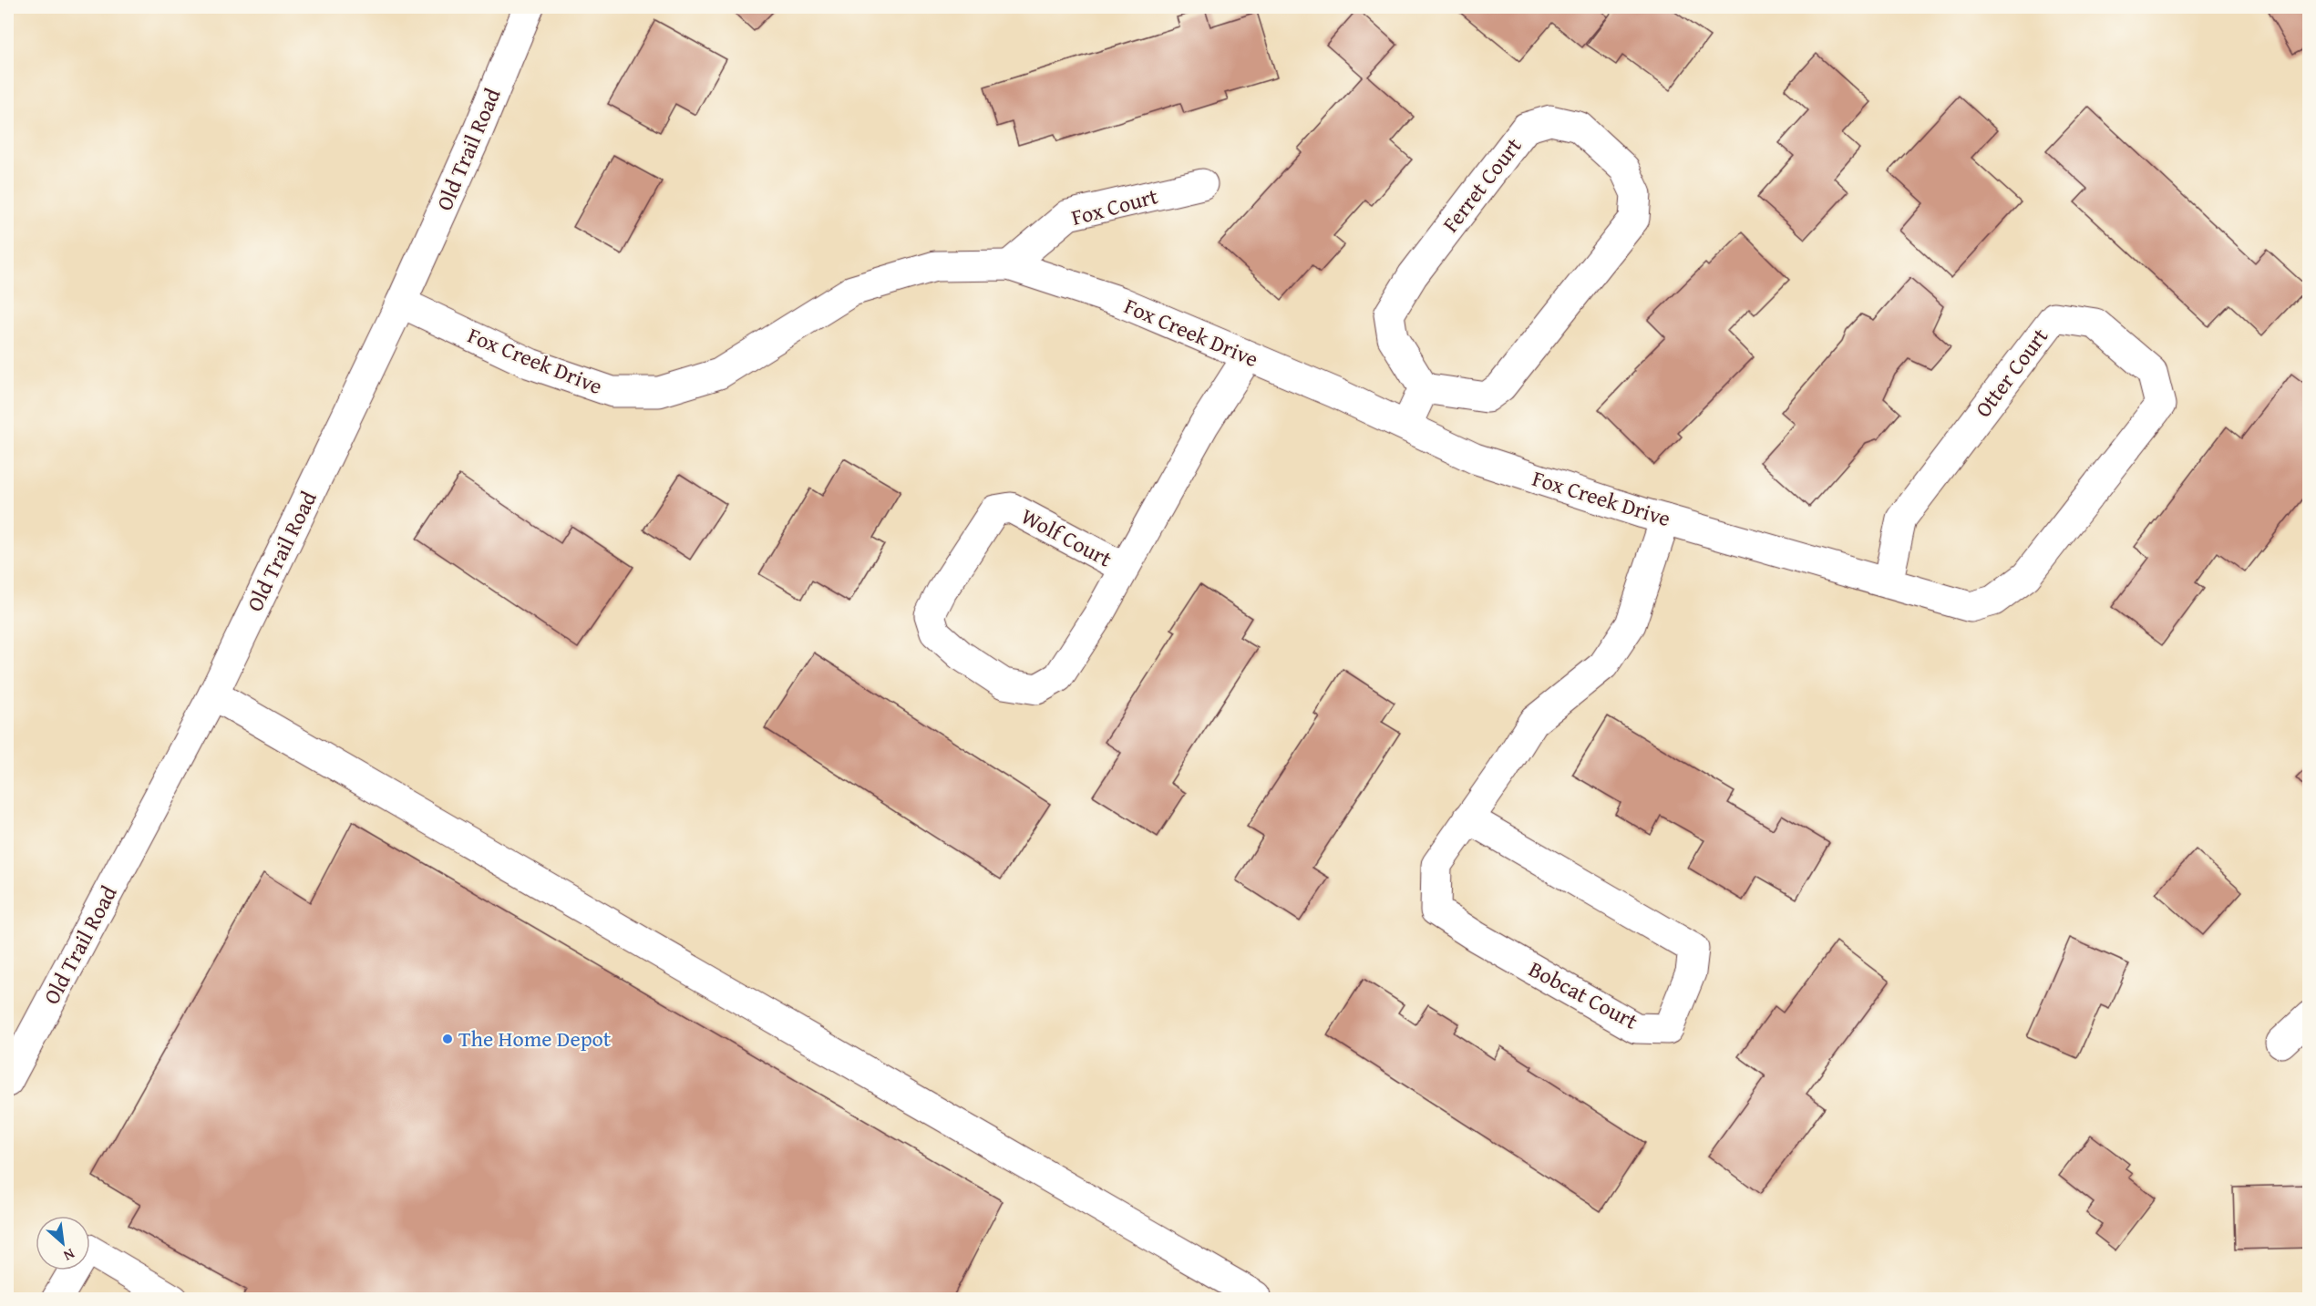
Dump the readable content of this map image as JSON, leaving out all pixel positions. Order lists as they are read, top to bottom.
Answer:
{
  "streets": {
    "street": [
      "Old Trail Road",
      "Ferret Court",
      "Fox Court",
      "Fox Creek Drive",
      "Otter Court",
      "Wolf Court",
      "Bobcat Court"
    ]
  },
  "crossings": [
    ["Old Trail Road", "Fox Creek Drive"],
    ["Fox Court", "Fox Creek Drive"],
    ["Fox Creek Drive", "Otter Court"],
    ["Fox Creek Drive", "Wolf Court"],
    ["Fox Creek Drive", "Bobcat Court"]
  ],
  "places": ["The Home Depot"],
  "north": "bottom right"
}
